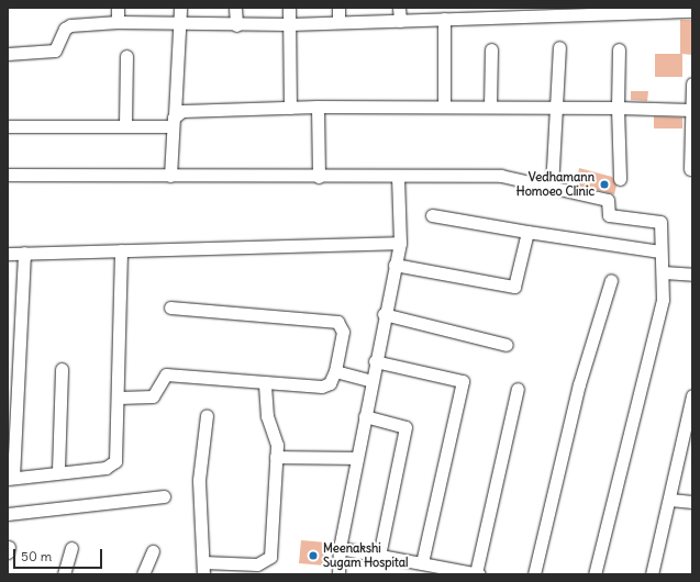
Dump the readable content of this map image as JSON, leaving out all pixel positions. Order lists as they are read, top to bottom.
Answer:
{
  "places": ["Vedhamann Homoeo Clinic", "Meenakshi Sugam Hospital"],
  "scale_bar": "50 m"
}
